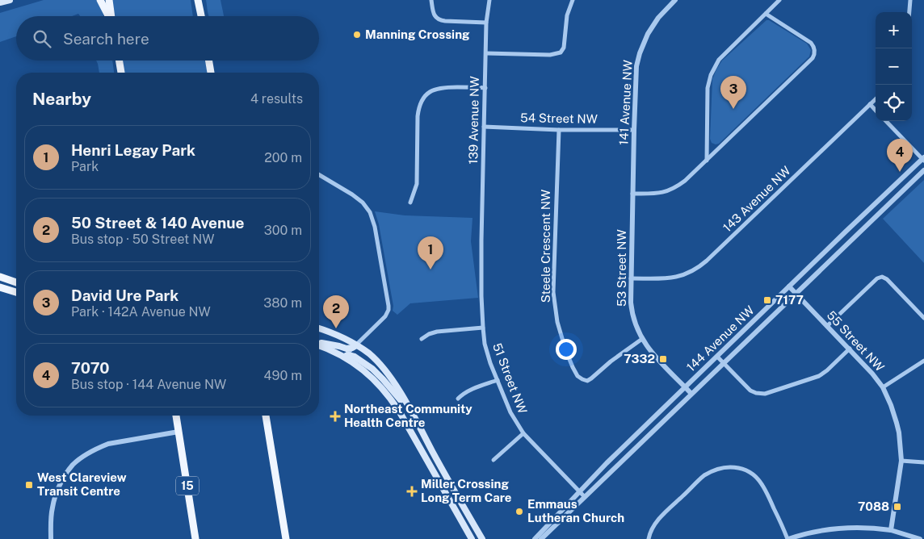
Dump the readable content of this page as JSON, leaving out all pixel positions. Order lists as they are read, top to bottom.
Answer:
{
  "streets": {
    "main road": ["15"],
    "street": [
      "141 Avenue NW",
      "54 Street NW",
      "139 Avenue NW",
      "143 Avenue NW",
      "Steele Crescent NW",
      "53 Street NW",
      "144 Avenue NW",
      "55 Street NW",
      "51 Street NW"
    ]
  },
  "crossings": [
    ["141 Avenue NW", "54 Street NW"],
    ["141 Avenue NW", "53 Street NW"],
    ["54 Street NW", "139 Avenue NW"],
    ["54 Street NW", "Steele Crescent NW"],
    ["139 Avenue NW", "51 Street NW"],
    ["143 Avenue NW", "53 Street NW"],
    ["Steele Crescent NW", "53 Street NW"],
    ["53 Street NW", "144 Avenue NW"],
    ["144 Avenue NW", "55 Street NW"],
    ["144 Avenue NW", "51 Street NW"]
  ],
  "places": {
    "other": ["Manning Crossing", "Emmaus Lutheran Church"],
    "transit": [
      "7177",
      "7332",
      "West Clareview Transit Centre",
      "7088"
    ],
    "health": ["Northeast Community Health Centre", "Miller Crossing Long Term Care"]
  },
  "page": {
    "map_buttons": ["+", "−"],
    "search": "Search here",
    "heading": ["Nearby", "4 results"],
    "pins": [
      "3",
      "4",
      "1",
      "2"
    ],
    "list": [
      {
        "mark": "1",
        "name": "Henri Legay Park",
        "note": "Park",
        "value": "200 m"
      },
      {
        "mark": "2",
        "name": "50 Street & 140 Avenue",
        "note": "Bus stop · 50 Street NW",
        "value": "300 m"
      },
      {
        "mark": "3",
        "name": "David Ure Park",
        "note": "Park · 142A Avenue NW",
        "value": "380 m"
      },
      {
        "mark": "4",
        "name": "7070",
        "note": "Bus stop · 144 Avenue NW",
        "value": "490 m"
      }
    ]
  }
}
